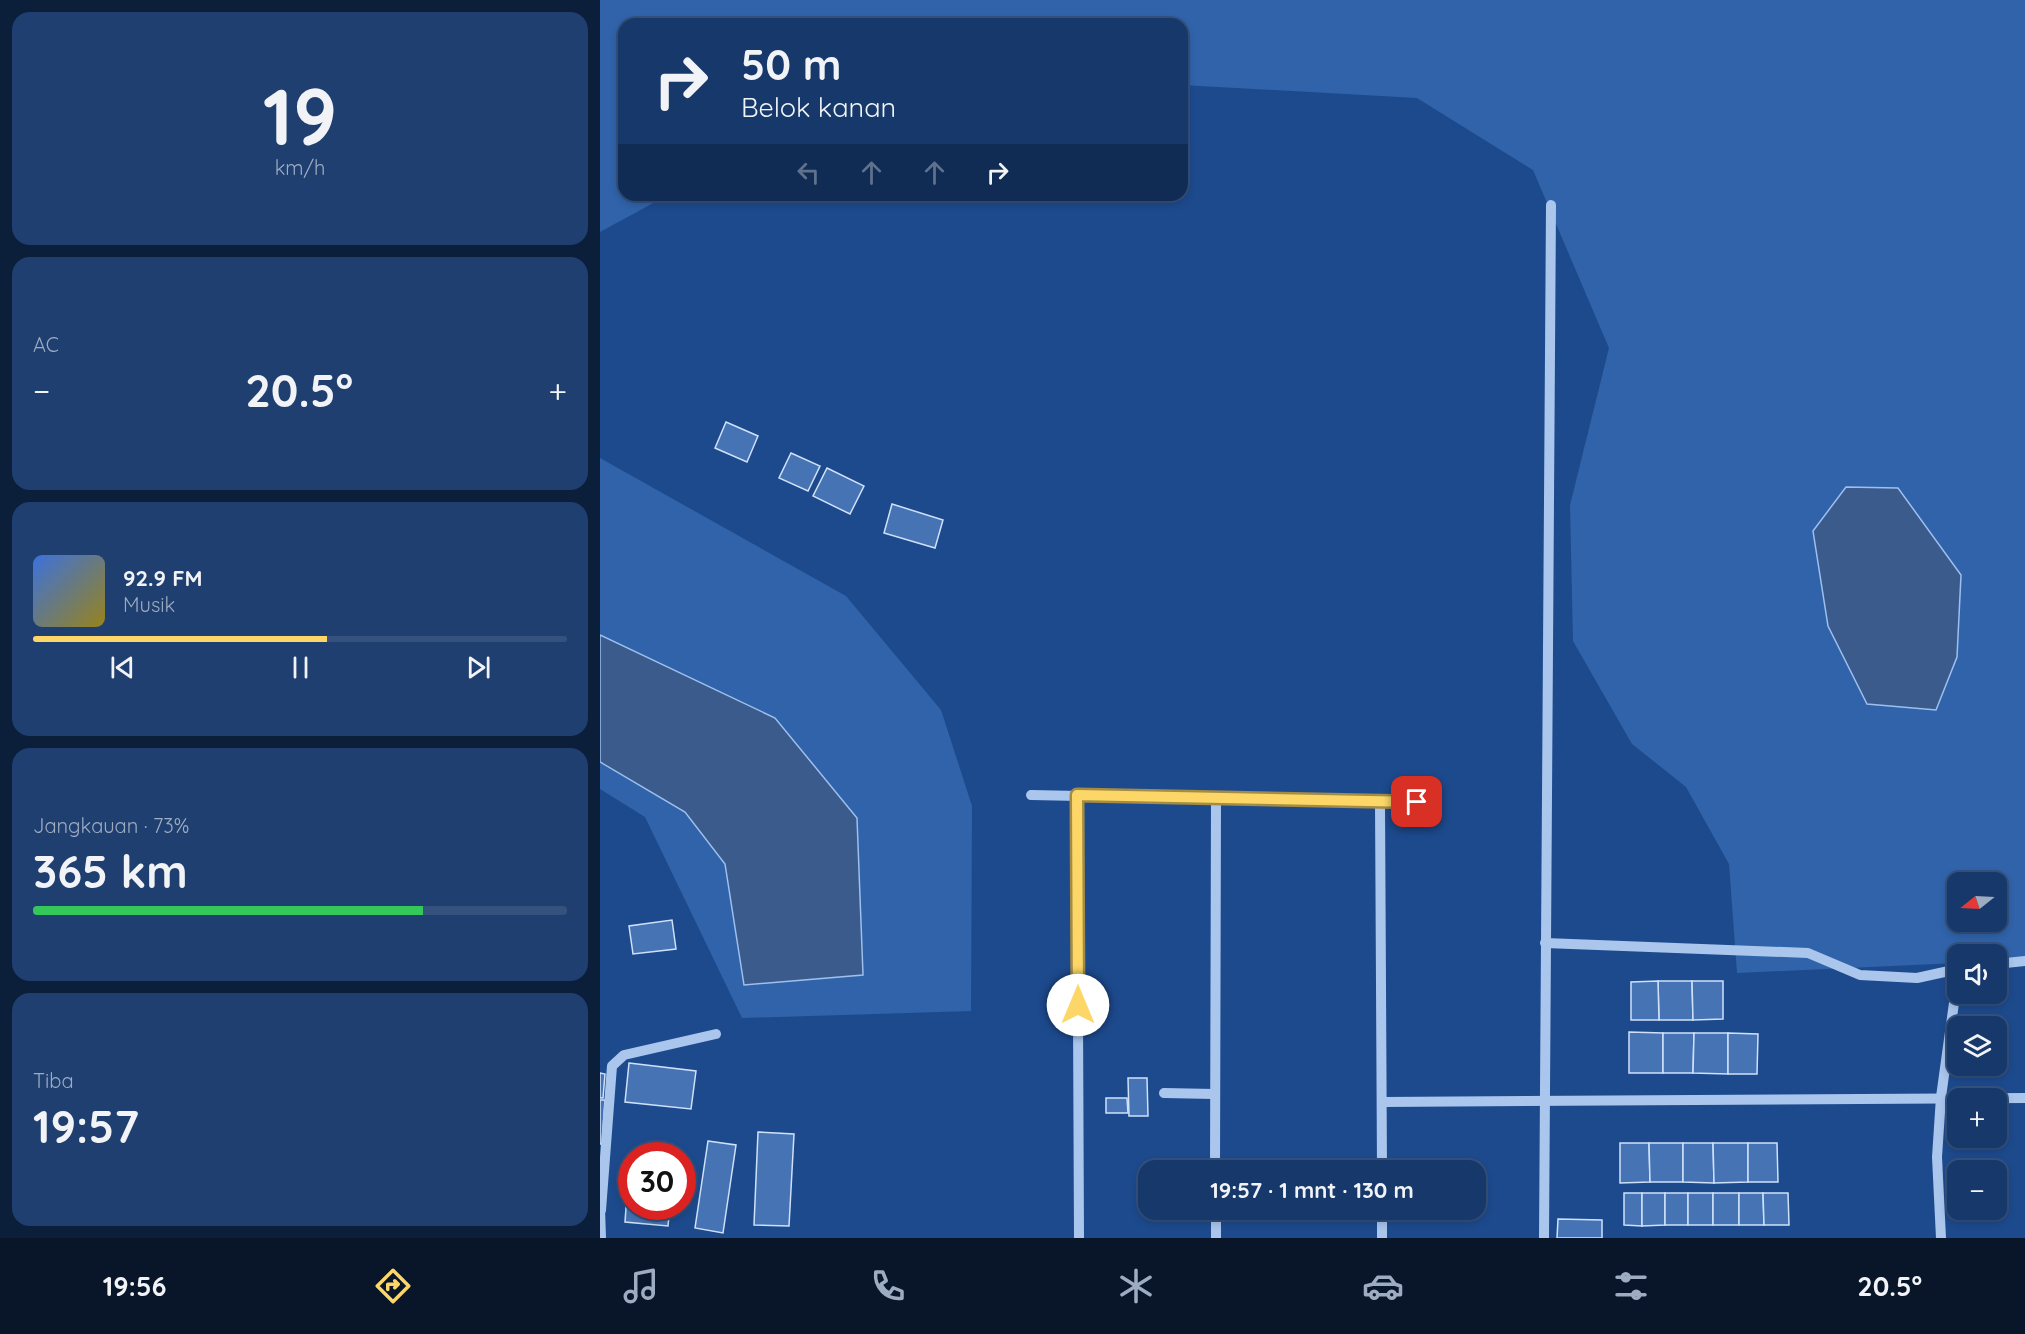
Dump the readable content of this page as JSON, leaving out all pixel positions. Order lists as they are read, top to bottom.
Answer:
{
  "north": "left",
  "page": {
    "tile": [
      ["19", "km/h"],
      "AC",
      ["Jangkauan · 73%", "365 km"],
      ["Tiba", "19:57"]
    ],
    "turn": ["50 m", "Belok kanan"],
    "heat": ["−", "20.5°", "+"],
    "song": ["92.9 FM", "Musik"],
    "map_buttons": ["+", "−"],
    "limit": "30",
    "trip": "19:57 · 1 mnt · 130 m",
    "tabs": ["19:56", "20.5°"]
  }
}
